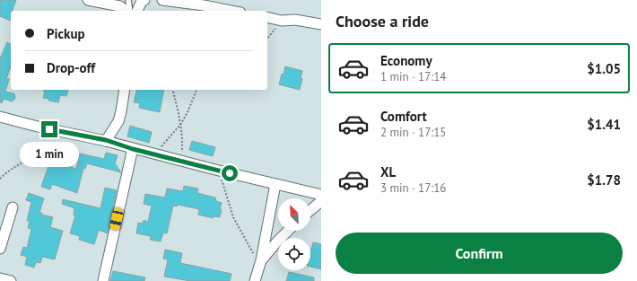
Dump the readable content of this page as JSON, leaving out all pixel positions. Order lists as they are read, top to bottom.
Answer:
{
  "north": "top left",
  "page": {
    "heading": "Choose a ride",
    "banner": ["Pickup", "Drop-off"],
    "list": [
      {
        "name": "Economy",
        "note": "1 min · 17:14",
        "value": "$1.05"
      },
      {
        "name": "Comfort",
        "note": "2 min · 17:15",
        "value": "$1.41"
      },
      {
        "name": "XL",
        "note": "3 min · 17:16",
        "value": "$1.78"
      }
    ],
    "bubble": "1 min",
    "buttons": "Confirm"
  }
}
